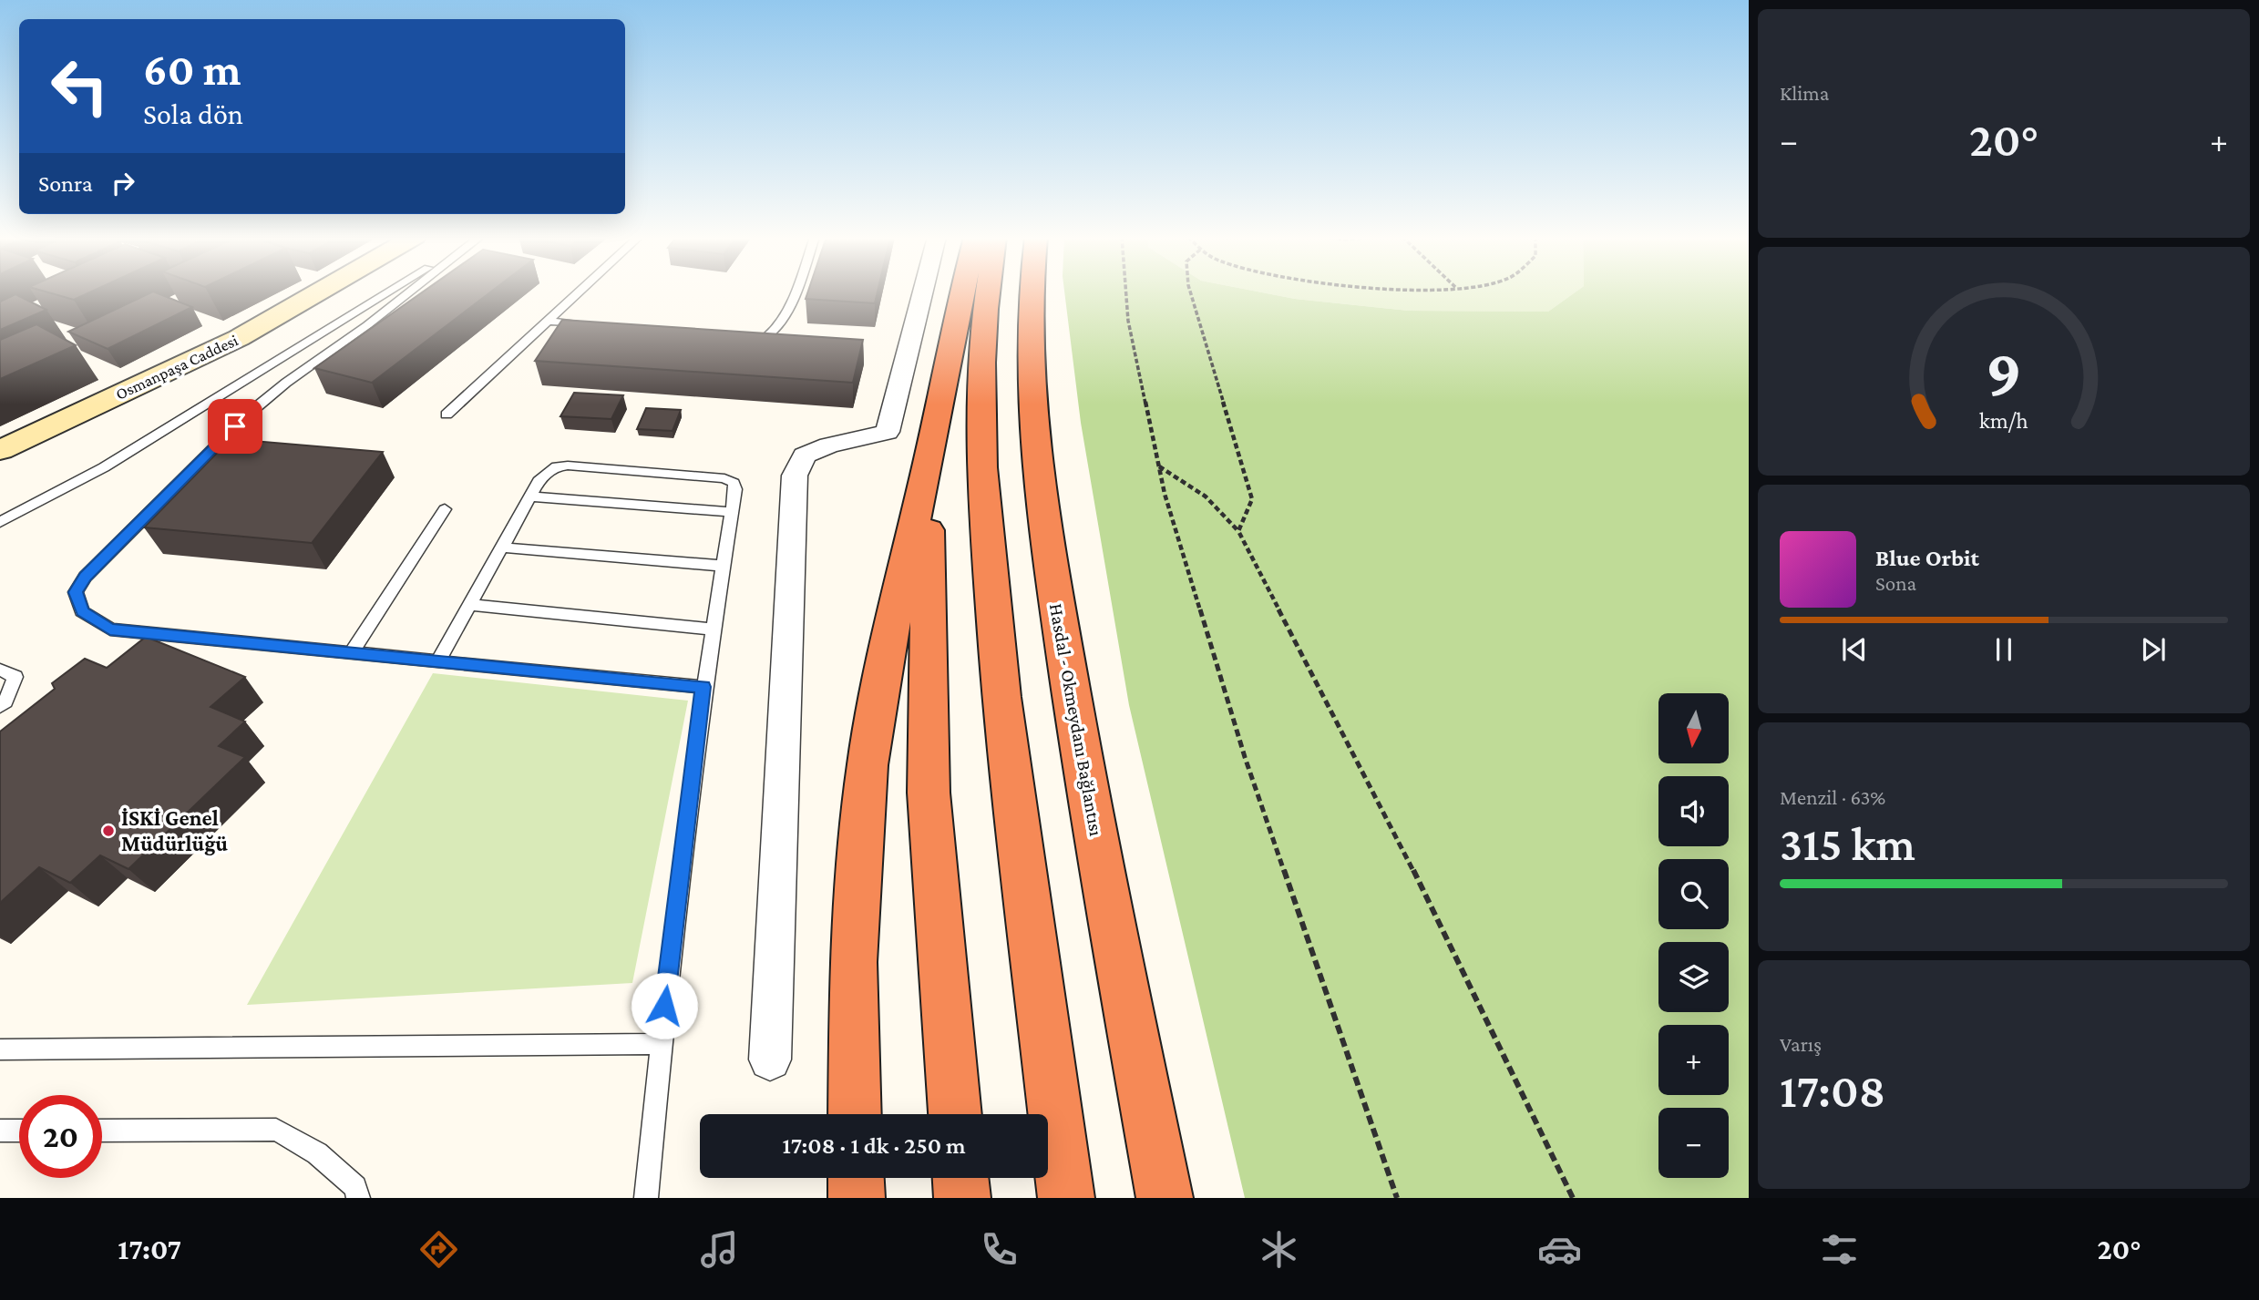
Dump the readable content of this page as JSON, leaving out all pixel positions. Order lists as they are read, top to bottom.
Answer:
{
  "streets": {
    "highway": ["Hasdal - Okmeydanı Bağlantısı"],
    "main road": ["Osmanpaşa Caddesi"]
  },
  "places": ["İSKİ Genel Müdürlüğü"],
  "north": "bottom",
  "page": {
    "tile": [
      "Klima",
      ["Menzil · 63%", "315 km"],
      ["Varış", "17:08"]
    ],
    "turn": ["60 m", "Sola dön"],
    "heat": ["−", "20°", "+"],
    "then": "Sonra",
    "song": ["Blue Orbit", "Sona"],
    "map_buttons": ["+", "−"],
    "limit": "20",
    "trip": "17:08 · 1 dk · 250 m",
    "tabs": ["17:07", "20°"],
    "gauge": ["9", "km/h"]
  }
}
